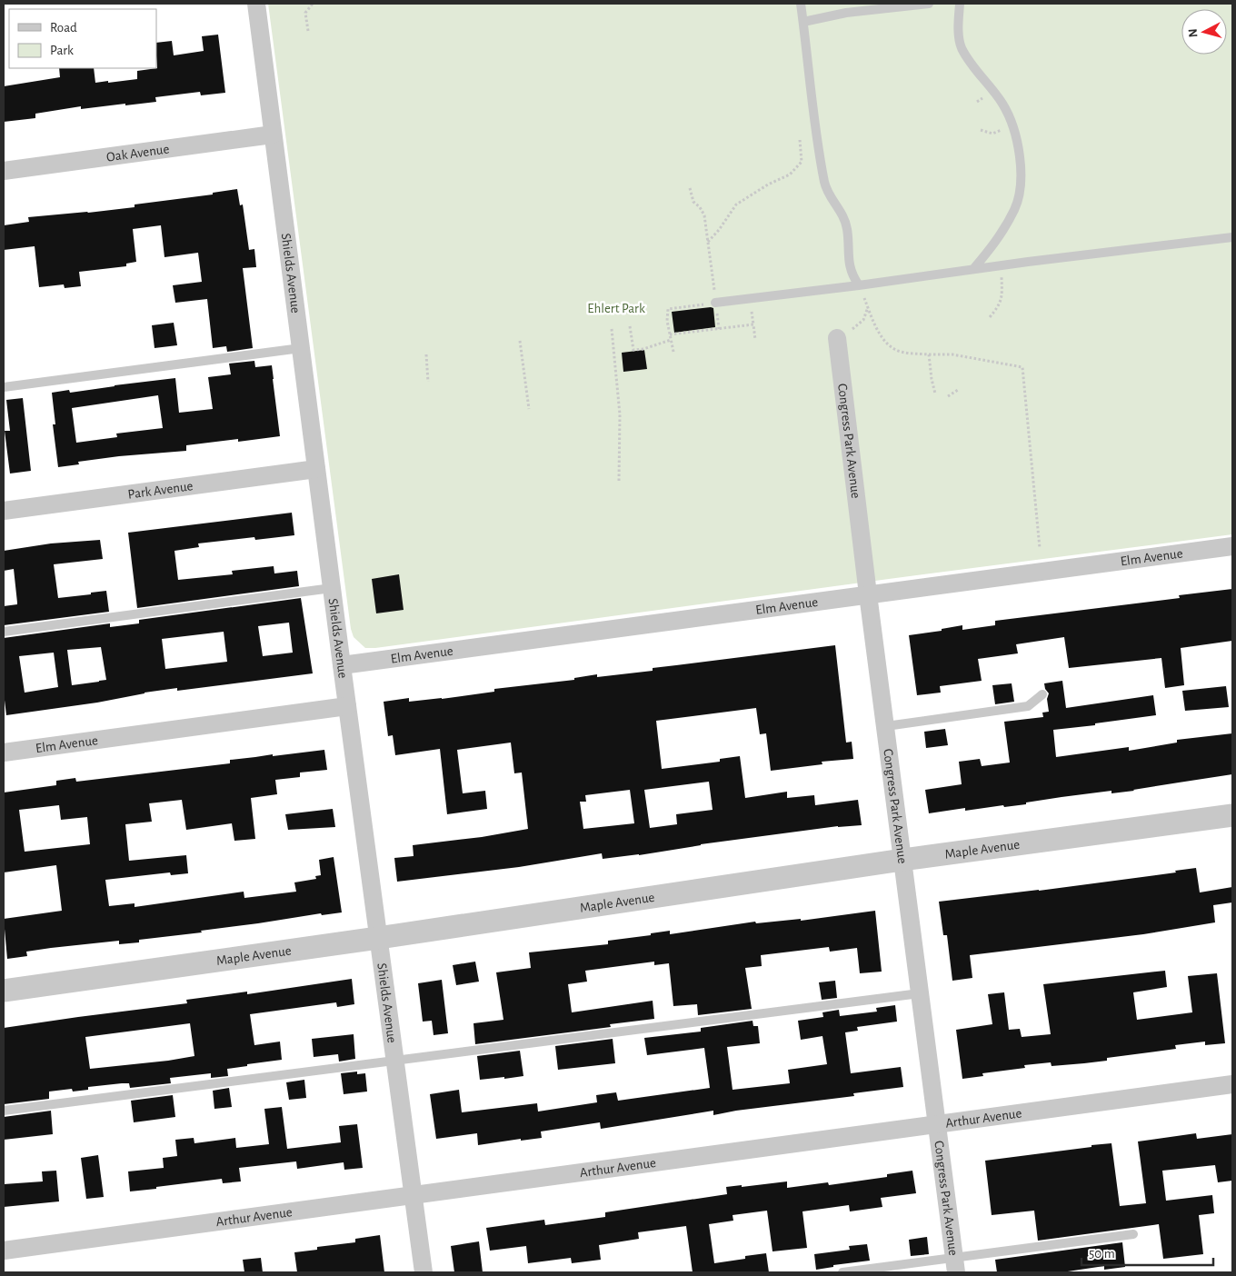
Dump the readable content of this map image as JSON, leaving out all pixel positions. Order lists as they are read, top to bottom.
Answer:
{
  "streets": {
    "street": [
      "Oak Avenue",
      "Shields Avenue",
      "Congress Park Avenue",
      "Park Avenue",
      "Elm Avenue",
      "Maple Avenue",
      "Arthur Avenue"
    ]
  },
  "crossings": [
    ["Oak Avenue", "Shields Avenue"],
    ["Shields Avenue", "Park Avenue"],
    ["Shields Avenue", "Elm Avenue"],
    ["Shields Avenue", "Maple Avenue"],
    ["Shields Avenue", "Arthur Avenue"],
    ["Congress Park Avenue", "Elm Avenue"],
    ["Congress Park Avenue", "Maple Avenue"],
    ["Congress Park Avenue", "Arthur Avenue"]
  ],
  "parks": ["Ehlert Park"],
  "legend": ["Road", "Park"],
  "scale_bar": "50 m",
  "north": "left"
}
